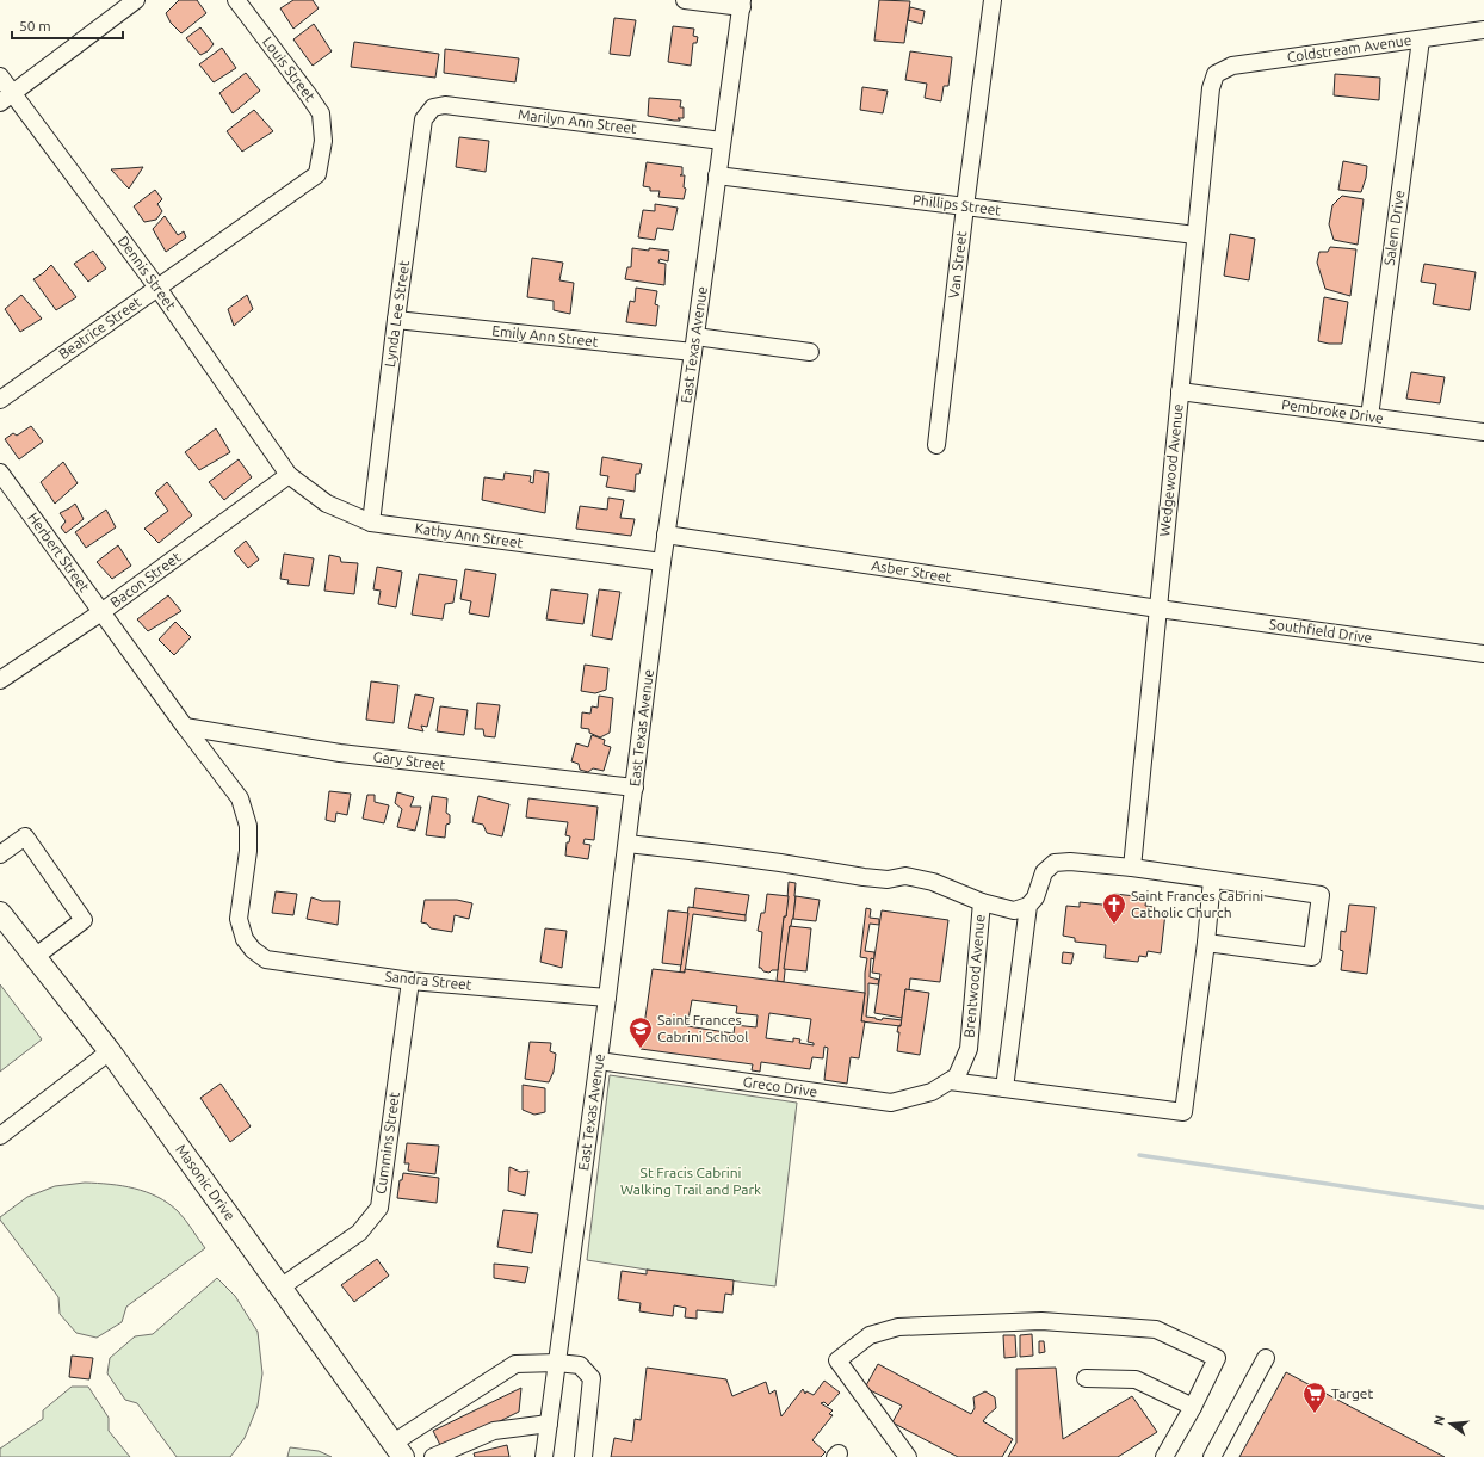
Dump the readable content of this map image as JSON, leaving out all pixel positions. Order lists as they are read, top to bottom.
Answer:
{
  "streets": {
    "main road": ["Masonic Drive"],
    "street": [
      "Coldstream Avenue",
      "Louis Street",
      "Marilyn Ann Street",
      "Phillips Street",
      "Salem Drive",
      "Van Street",
      "Dennis Street",
      "Lynda Lee Street",
      "Beatrice Street",
      "Emily Ann Street",
      "East Texas Avenue",
      "Pembroke Drive",
      "Wedgewood Avenue",
      "Kathy Ann Street",
      "Herbert Street",
      "Asber Street",
      "Bacon Street",
      "Southfield Drive",
      "Gary Street",
      "Brentwood Avenue",
      "Sandra Street",
      "Greco Drive",
      "Cummins Street"
    ]
  },
  "crossings": [
    ["Coldstream Avenue", "Salem Drive"],
    ["Coldstream Avenue", "Wedgewood Avenue"],
    ["Louis Street", "Beatrice Street"],
    ["Marilyn Ann Street", "Lynda Lee Street"],
    ["Marilyn Ann Street", "East Texas Avenue"],
    ["Phillips Street", "Van Street"],
    ["Phillips Street", "East Texas Avenue"],
    ["Phillips Street", "Wedgewood Avenue"],
    ["Salem Drive", "Pembroke Drive"],
    ["Dennis Street", "Beatrice Street"],
    ["Dennis Street", "Kathy Ann Street"],
    ["Dennis Street", "Bacon Street"],
    ["Lynda Lee Street", "Emily Ann Street"],
    ["Lynda Lee Street", "Kathy Ann Street"],
    ["Emily Ann Street", "East Texas Avenue"],
    ["East Texas Avenue", "Kathy Ann Street"],
    ["East Texas Avenue", "Asber Street"],
    ["East Texas Avenue", "Gary Street"],
    ["East Texas Avenue", "Sandra Street"],
    ["East Texas Avenue", "Greco Drive"],
    ["Pembroke Drive", "Wedgewood Avenue"],
    ["Wedgewood Avenue", "Asber Street"],
    ["Wedgewood Avenue", "Southfield Drive"],
    ["Kathy Ann Street", "Bacon Street"],
    ["Herbert Street", "Bacon Street"],
    ["Herbert Street", "Gary Street"],
    ["Herbert Street", "Sandra Street"],
    ["Asber Street", "Southfield Drive"],
    ["Brentwood Avenue", "Greco Drive"],
    ["Sandra Street", "Cummins Street"],
    ["Cummins Street", "Masonic Drive"]
  ],
  "parks": ["St Fracis Cabrini Walking Trail and Park"],
  "places": {
    "church": ["Saint Frances Cabrini Catholic Church"],
    "school or university": ["Saint Frances Cabrini School"],
    "supermarket": ["Target"]
  },
  "scale_bar": "50 m",
  "north": "left"
}
